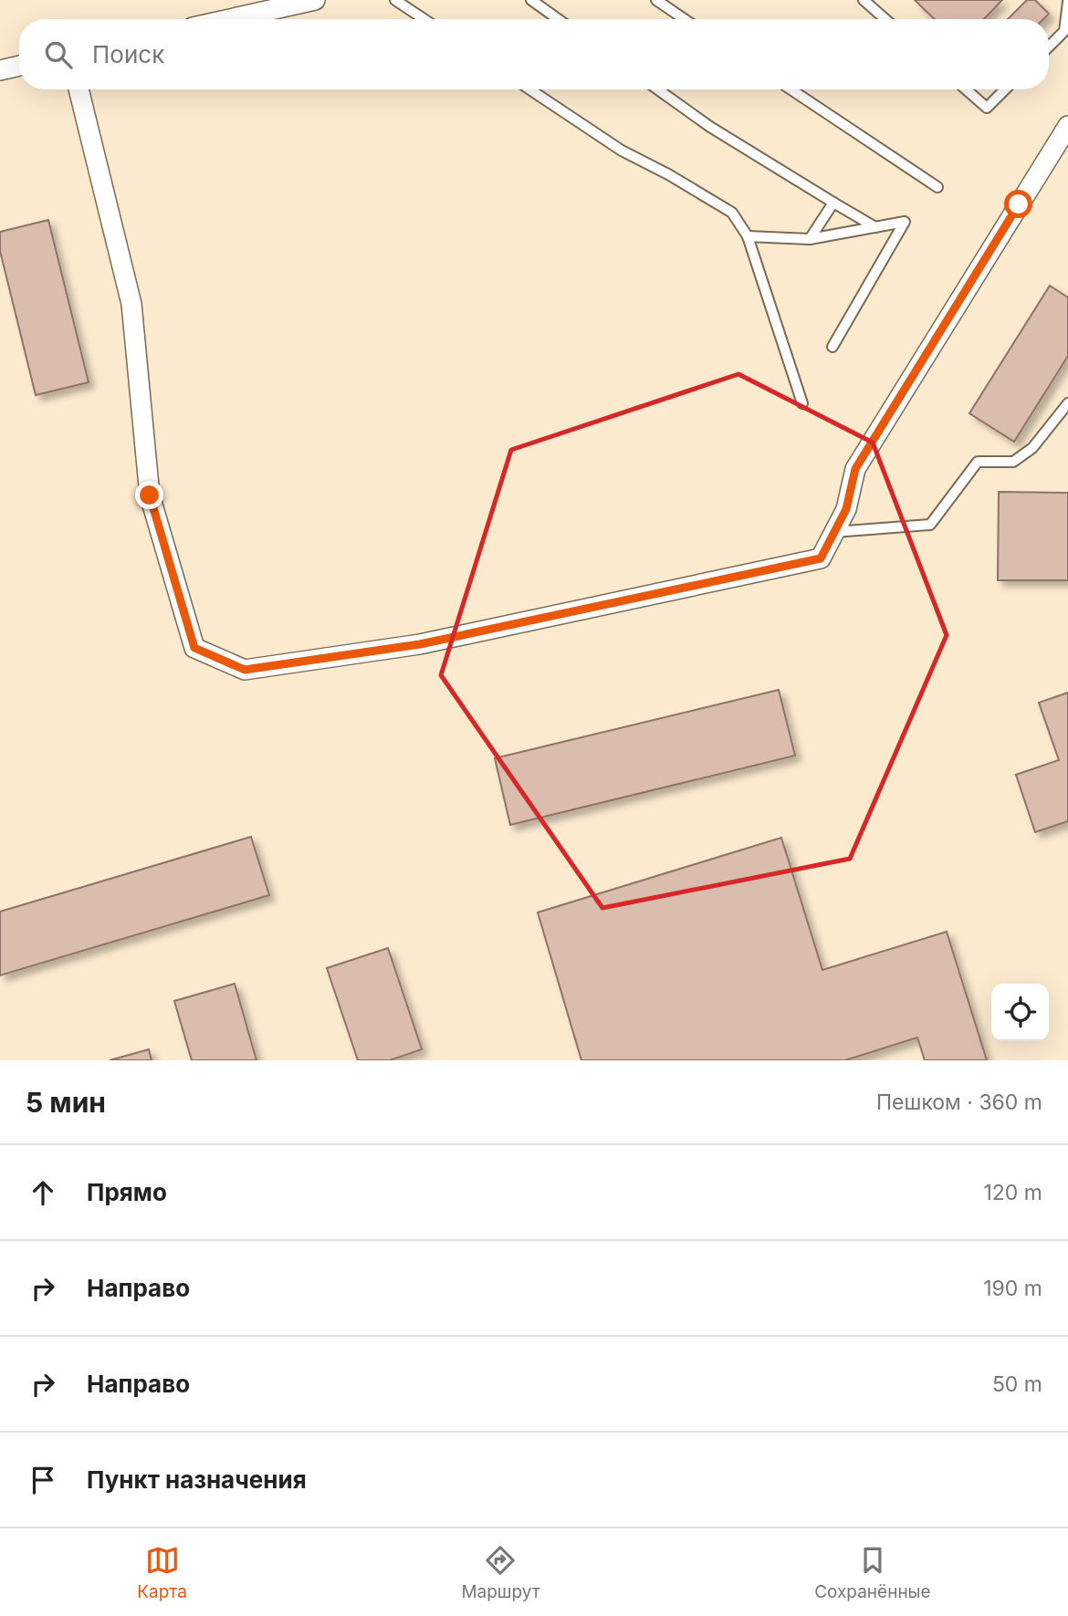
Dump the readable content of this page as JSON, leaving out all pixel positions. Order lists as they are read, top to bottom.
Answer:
{
  "page": {
    "search": "Поиск",
    "heading": ["5 мин", "Пешком · 360 m"],
    "list": [
      ["Прямо", "120 m"],
      ["Направо", "190 m"],
      ["Направо", "50 m"],
      "Пункт назначения"
    ],
    "nav": ["Карта", "Маршрут", "Сохранённые"]
  }
}
